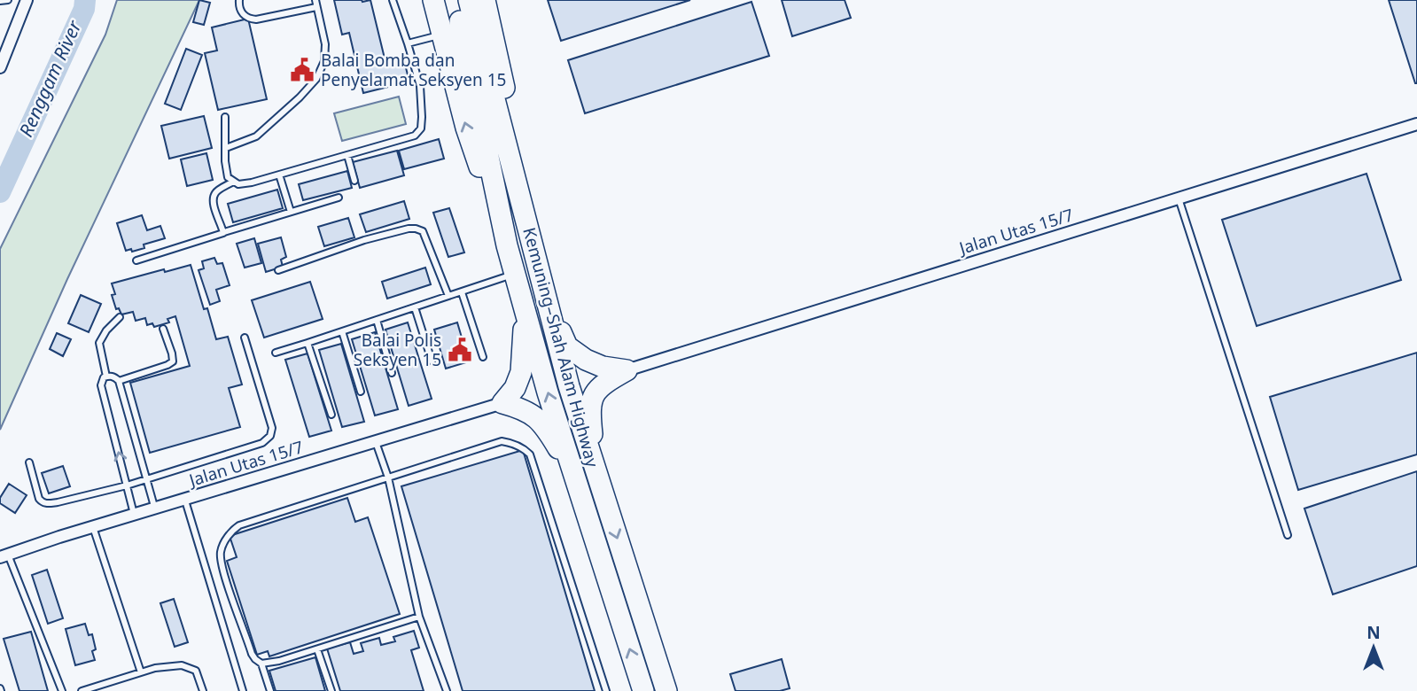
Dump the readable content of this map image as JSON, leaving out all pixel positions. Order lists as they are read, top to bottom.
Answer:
{
  "streets": {
    "highway": ["Kemuning–Shah Alam Highway"],
    "street": ["Jalan Utas 15/7"]
  },
  "water": ["Renggam River"],
  "places": {
    "public building": ["Balai Bomba dan Penyelamat Seksyen 15", "Balai Polis Seksyen 15"]
  },
  "north": "top"
}
